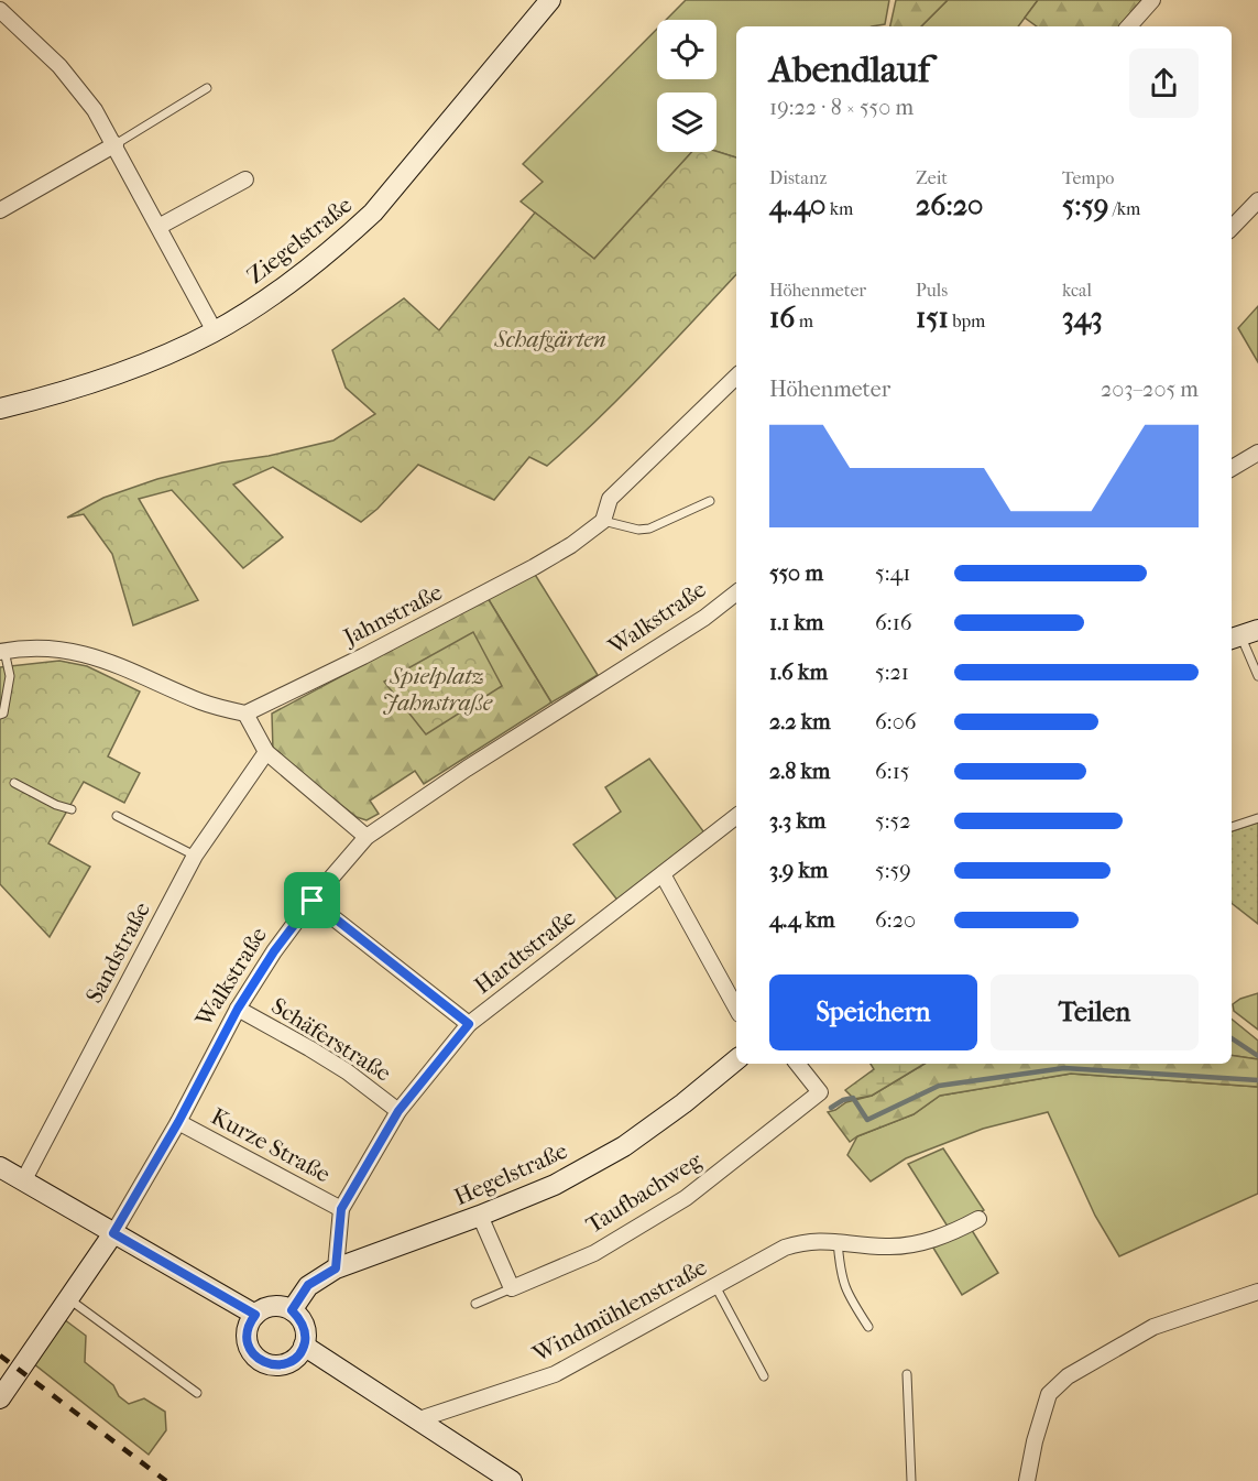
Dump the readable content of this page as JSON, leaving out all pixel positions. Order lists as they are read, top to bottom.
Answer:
{
  "streets": {
    "street": [
      "Ziegelstraße",
      "Jahnstraße",
      "Walkstraße",
      "Hardtstraße",
      "Sandstraße",
      "Schäferstraße",
      "Kurze Straße",
      "Hegelstraße",
      "Taufbachweg",
      "Windmühlenstraße"
    ]
  },
  "crossings": [
    ["Walkstraße", "Schäferstraße"],
    ["Walkstraße", "Kurze Straße"],
    ["Hardtstraße", "Schäferstraße"],
    ["Hardtstraße", "Kurze Straße"],
    ["Hardtstraße", "Hegelstraße"]
  ],
  "parks": ["Schafgärten", "Spielplatz Jahnstraße"],
  "page": {
    "heading": ["Abendlauf", "19:22 · 8 × 550 m"],
    "stats": [
      ["Distanz", "4.40 km"],
      ["Zeit", "26:20"],
      ["Tempo", "5:59 /km"],
      ["Höhenmeter", "16 m"],
      ["Puls", "151 bpm"],
      ["kcal", "343"]
    ],
    "chart": ["Höhenmeter", "203–205 m"],
    "list": [
      {
        "name": "550 m",
        "note": "5:41"
      },
      {
        "name": "1.1 km",
        "note": "6:16"
      },
      {
        "name": "1.6 km",
        "note": "5:21"
      },
      {
        "name": "2.2 km",
        "note": "6:06"
      },
      {
        "name": "2.8 km",
        "note": "6:15"
      },
      {
        "name": "3.3 km",
        "note": "5:52"
      },
      {
        "name": "3.9 km",
        "note": "5:59"
      },
      {
        "name": "4.4 km",
        "note": "6:20"
      }
    ],
    "buttons": ["Speichern", "Teilen"]
  }
}
